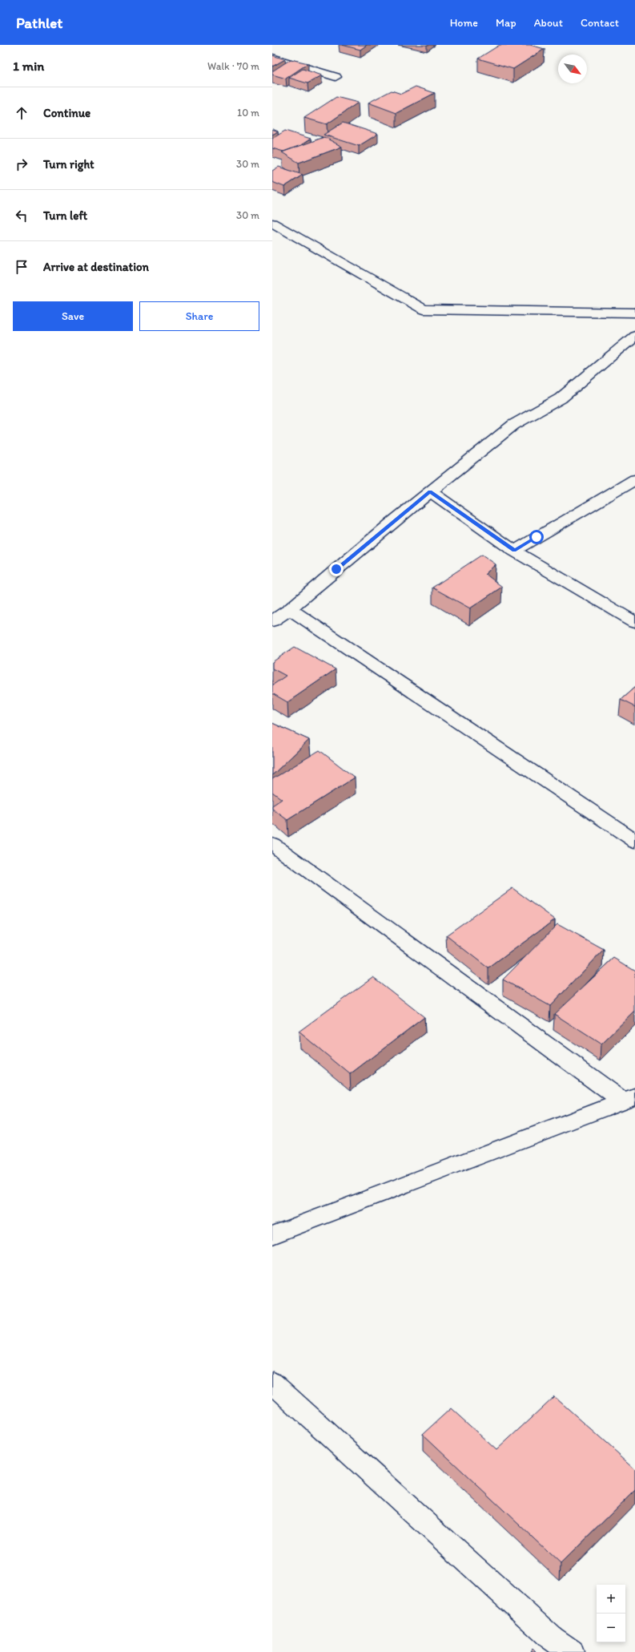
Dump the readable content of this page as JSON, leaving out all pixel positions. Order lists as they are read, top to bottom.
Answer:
{
  "north": "bottom right",
  "page": {
    "header": "Pathlet",
    "nav": [
      "Home",
      "Map",
      "About",
      "Contact"
    ],
    "heading": ["1 min", "Walk · 70 m"],
    "list": [
      ["Continue", "10 m"],
      ["Turn right", "30 m"],
      ["Turn left", "30 m"],
      "Arrive at destination"
    ],
    "buttons": ["Save", "Share"],
    "map_buttons": ["+", "−"]
  }
}
